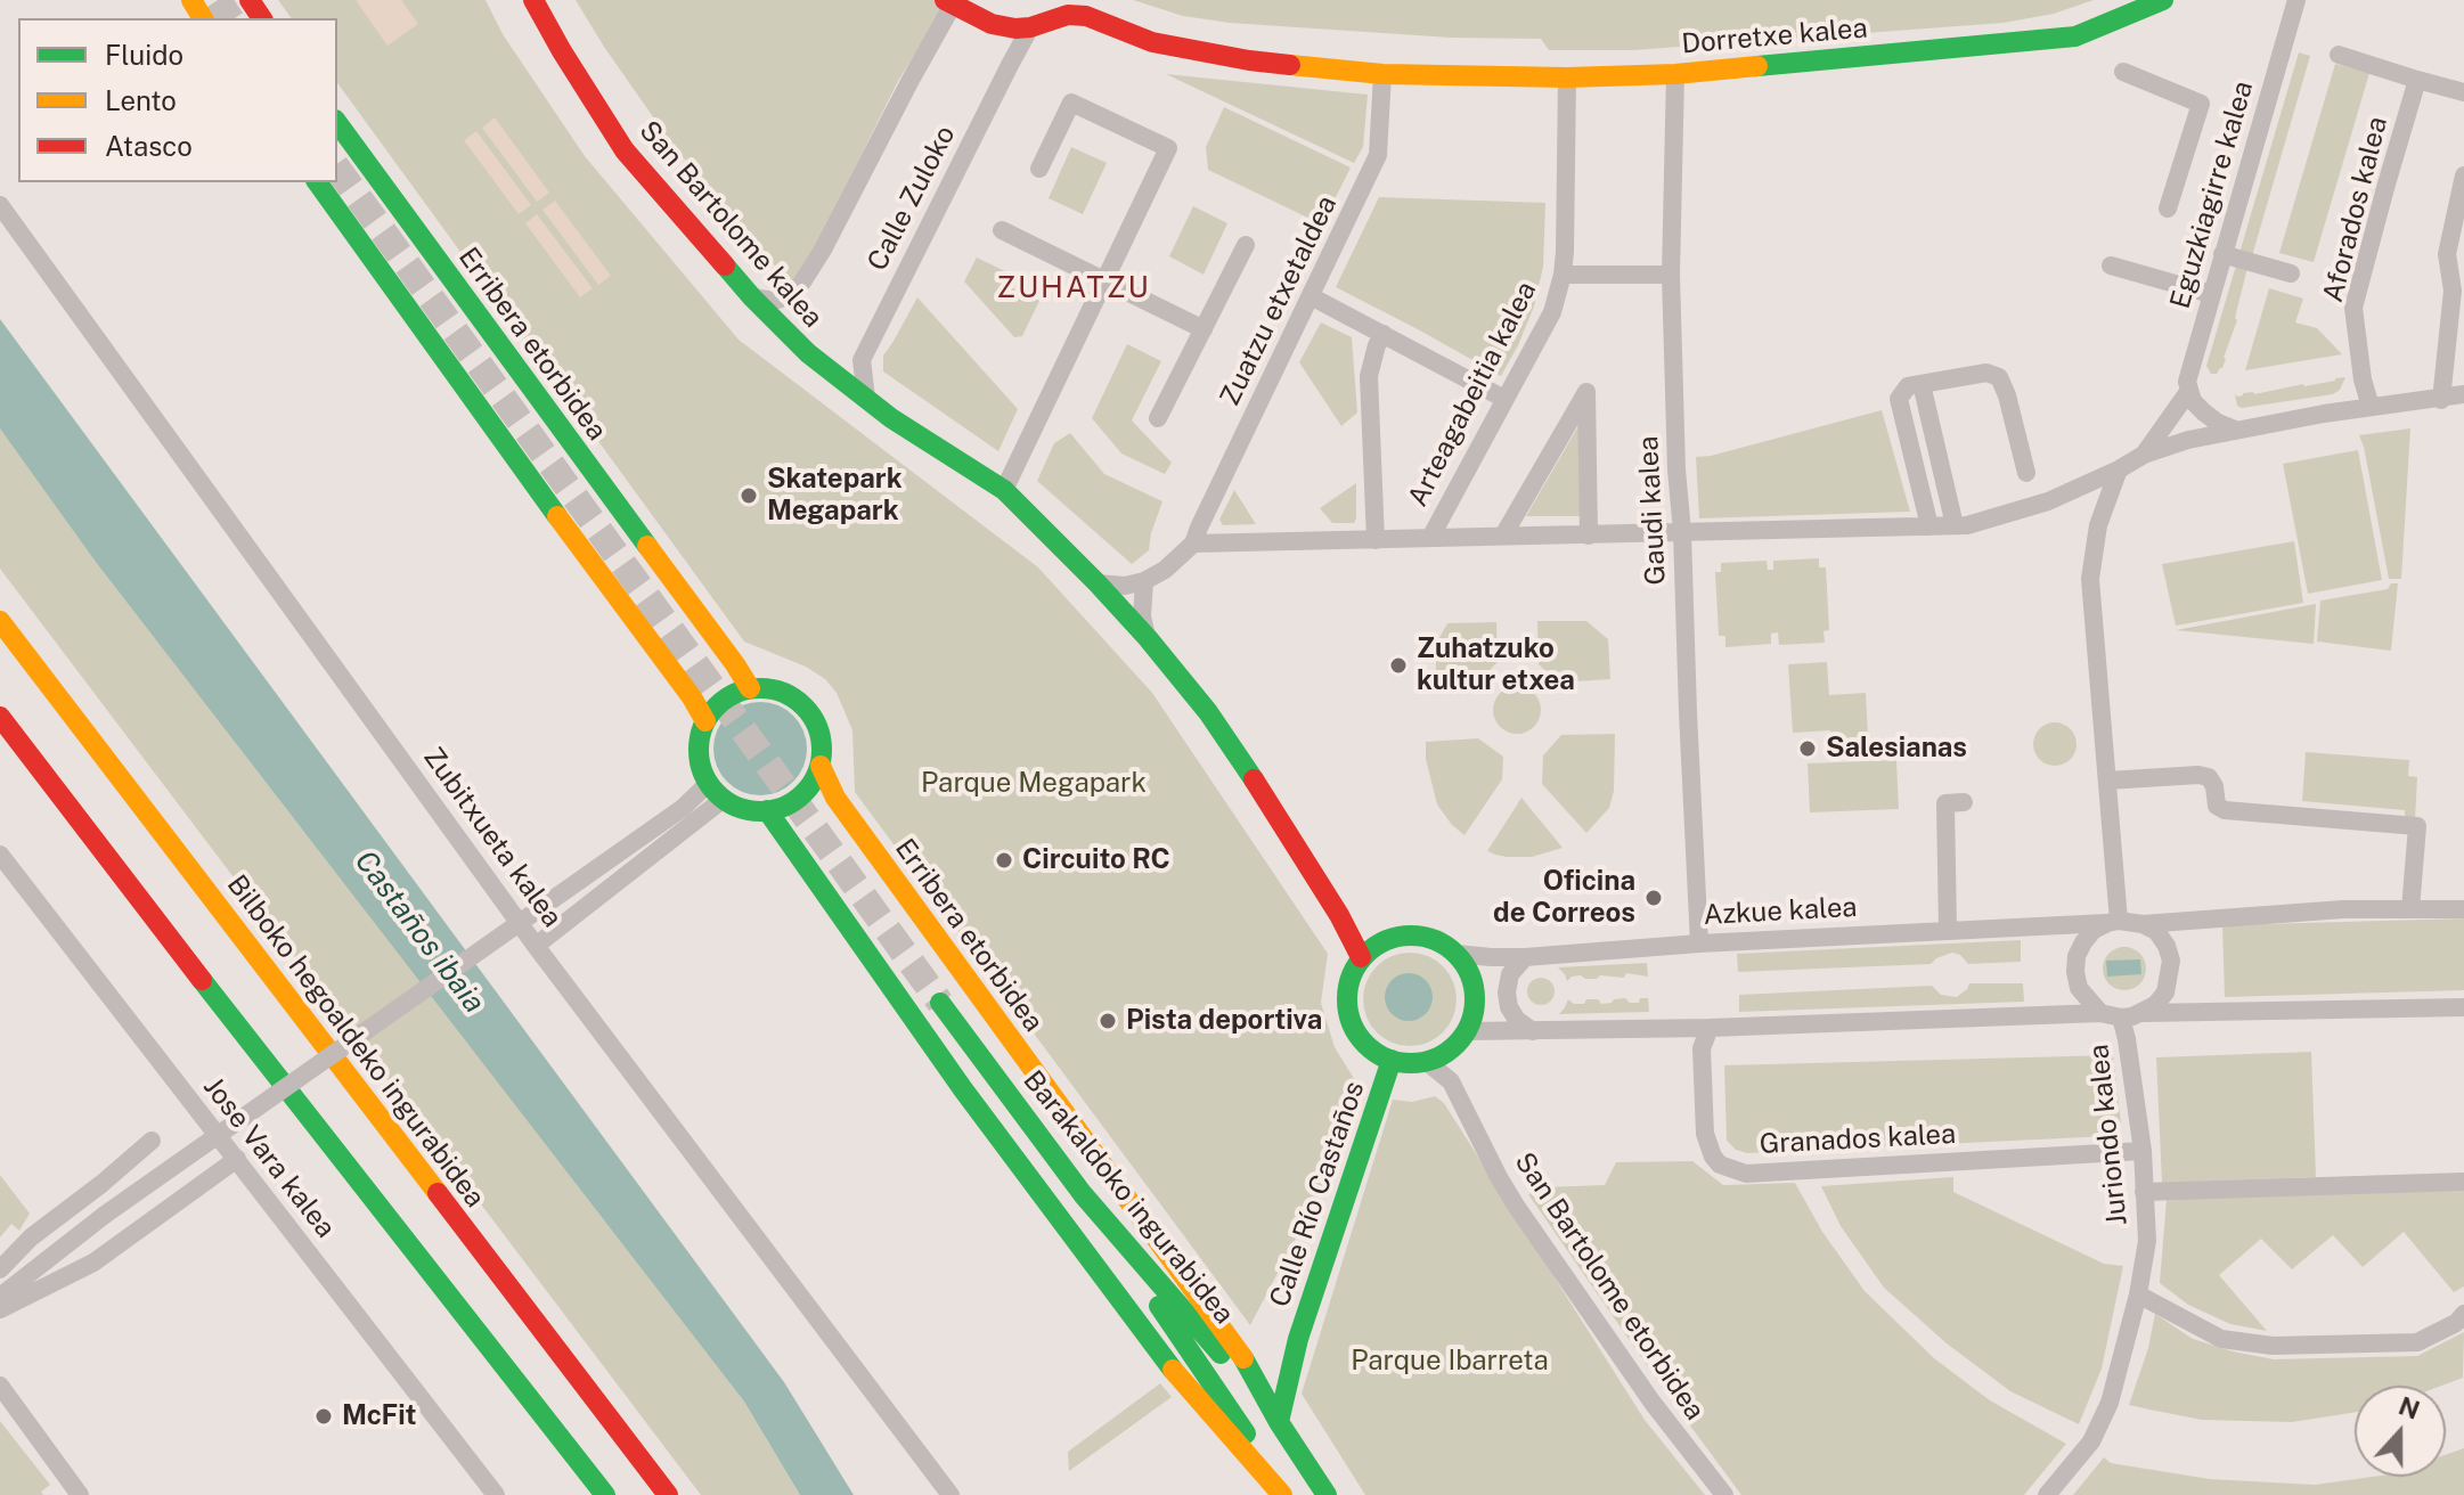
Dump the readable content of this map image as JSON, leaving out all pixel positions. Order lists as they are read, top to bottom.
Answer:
{
  "streets": {
    "main road": [
      "Dorretxe kalea",
      "San Bartolome kalea",
      "Erribera etorbidea",
      "Bilboko hegoaldeko ingurabidea",
      "Calle Río Castaños",
      "Barakaldoko ingurabidea"
    ],
    "street": [
      "Eguzkiagirre kalea",
      "Calle Zuloko",
      "Aforados kalea",
      "Zuatzu etxetaldea",
      "Arteagabeitia kalea",
      "Gaudi kalea",
      "Zubitxueta kalea",
      "Azkue kalea",
      "Juriondo kalea",
      "Granados kalea",
      "Jose Vara kalea",
      "San Bartolome etorbidea"
    ]
  },
  "crossings": [
    ["Dorretxe kalea", "Calle Zuloko"],
    ["Dorretxe kalea", "Zuatzu etxetaldea"],
    ["Dorretxe kalea", "Gaudi kalea"],
    ["Eguzkiagirre kalea", "Aforados kalea"],
    ["Eguzkiagirre kalea", "Arteagabeitia kalea"],
    ["Calle Zuloko", "San Bartolome kalea"],
    ["Aforados kalea", "Arteagabeitia kalea"],
    ["Zuatzu etxetaldea", "Arteagabeitia kalea"],
    ["Erribera etorbidea", "Calle Río Castaños"],
    ["Erribera etorbidea", "Barakaldoko ingurabidea"],
    ["Arteagabeitia kalea", "Gaudi kalea"],
    ["Gaudi kalea", "Azkue kalea"],
    ["Azkue kalea", "Juriondo kalea"],
    ["Azkue kalea", "Calle Río Castaños"],
    ["Azkue kalea", "San Bartolome etorbidea"],
    ["Juriondo kalea", "Granados kalea"],
    ["Calle Río Castaños", "San Bartolome etorbidea"]
  ],
  "districts": ["ZUHATZU"],
  "water": ["Castaños ibaia"],
  "parks": ["Parque Megapark", "Parque Ibarreta"],
  "places": [
    "Skatepark Megapark",
    "Zuhatzuko kultur etxea",
    "Salesianas",
    "Circuito RC",
    "Oficina de Correos",
    "Pista deportiva",
    "McFit"
  ],
  "legend": ["Fluido", "Lento", "Atasco"],
  "north": "top"
}
